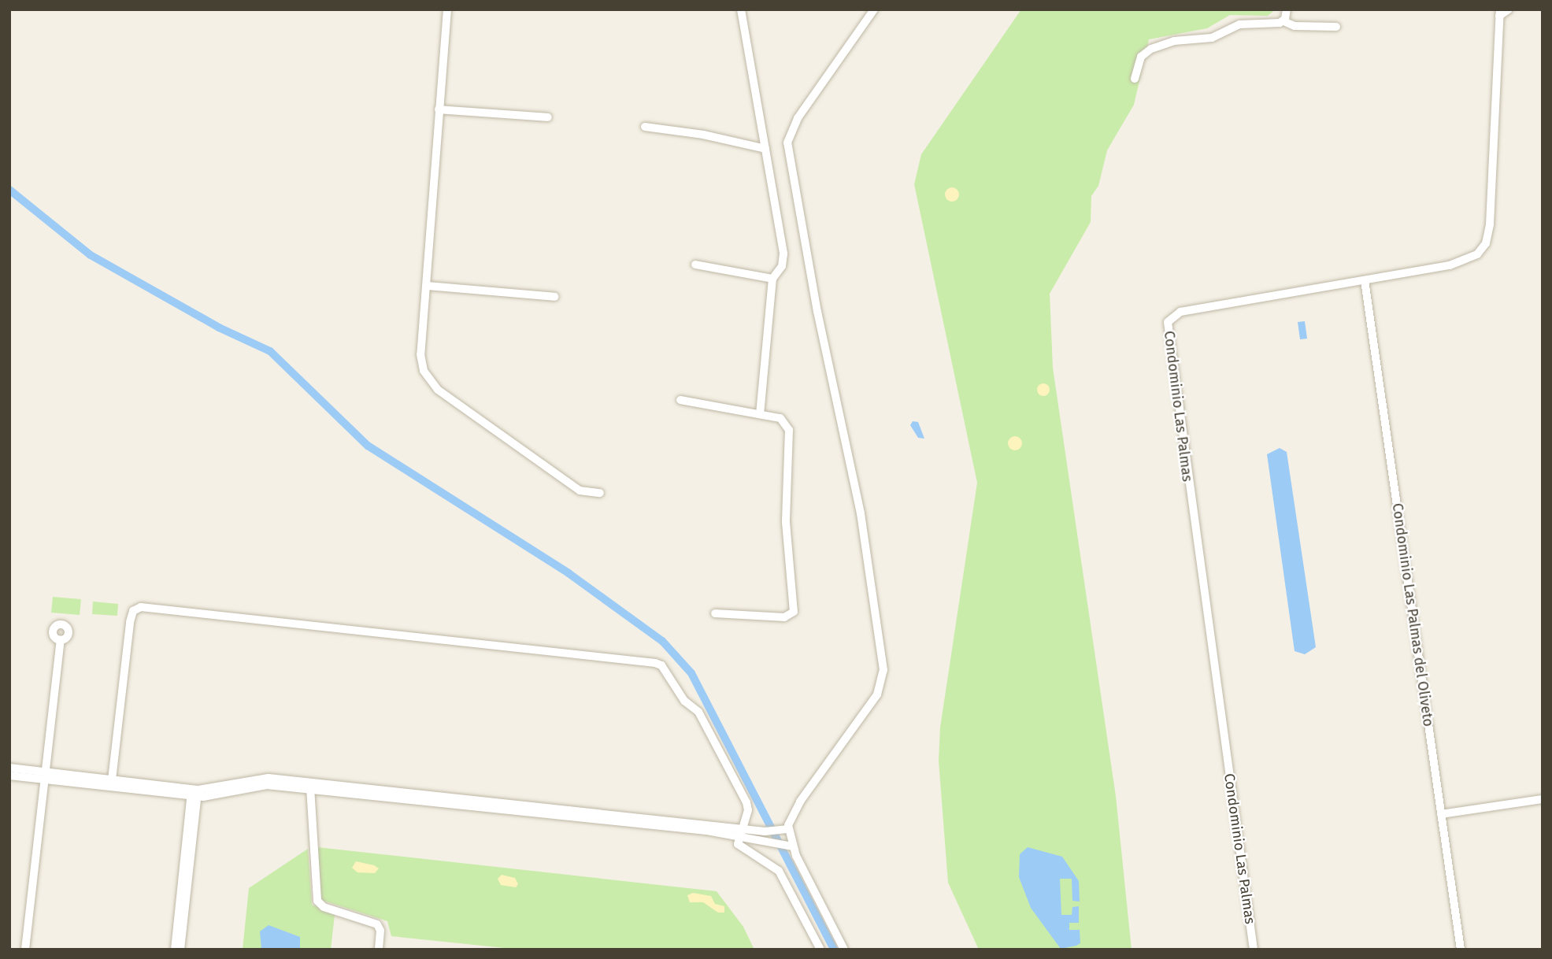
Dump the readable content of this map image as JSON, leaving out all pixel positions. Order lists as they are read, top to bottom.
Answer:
{
  "streets": {
    "street": ["Condominio Las Palmas", "Condominio Las Palmas del Oliveto"]
  },
  "crossings": [
    ["Condominio Las Palmas", "Condominio Las Palmas del Oliveto"]
  ]
}
